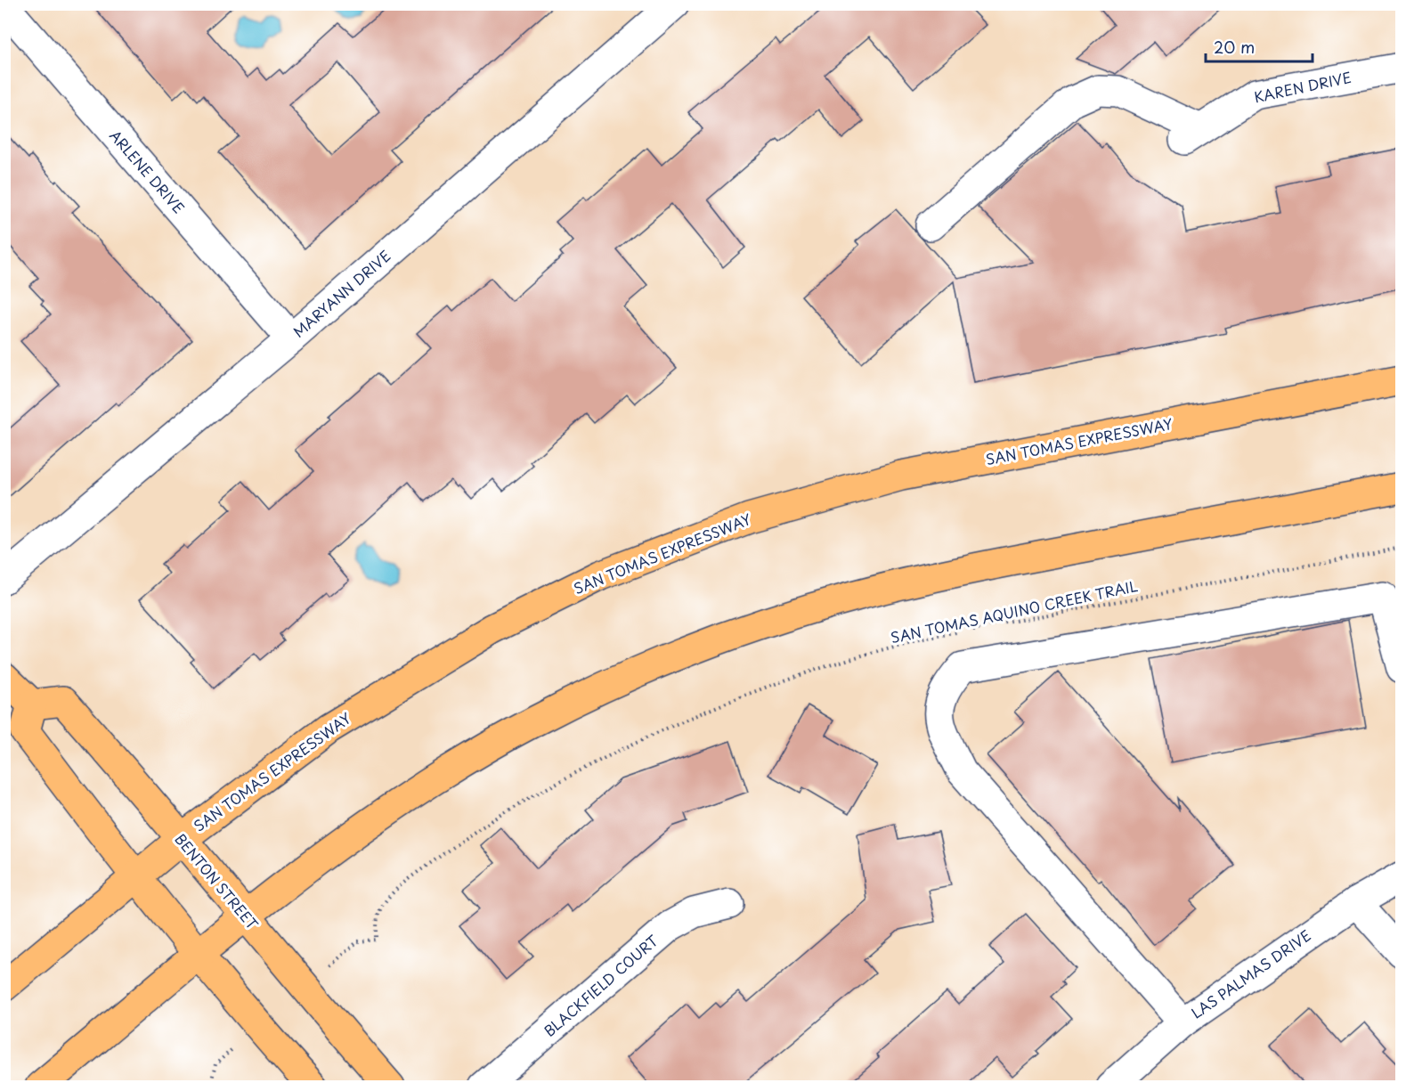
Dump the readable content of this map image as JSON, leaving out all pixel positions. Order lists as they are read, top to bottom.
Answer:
{
  "streets": {
    "main road": ["SAN TOMAS EXPRESSWAY", "BENTON STREET"],
    "street": [
      "KAREN DRIVE",
      "ARLENE DRIVE",
      "MARYANN DRIVE",
      "LAS PALMAS DRIVE",
      "BLACKFIELD COURT"
    ],
    "path": ["SAN TOMAS AQUINO CREEK TRAIL"]
  },
  "crossings": [
    ["ARLENE DRIVE", "MARYANN DRIVE"],
    ["SAN TOMAS EXPRESSWAY", "BENTON STREET"]
  ],
  "scale_bar": "20 m"
}
